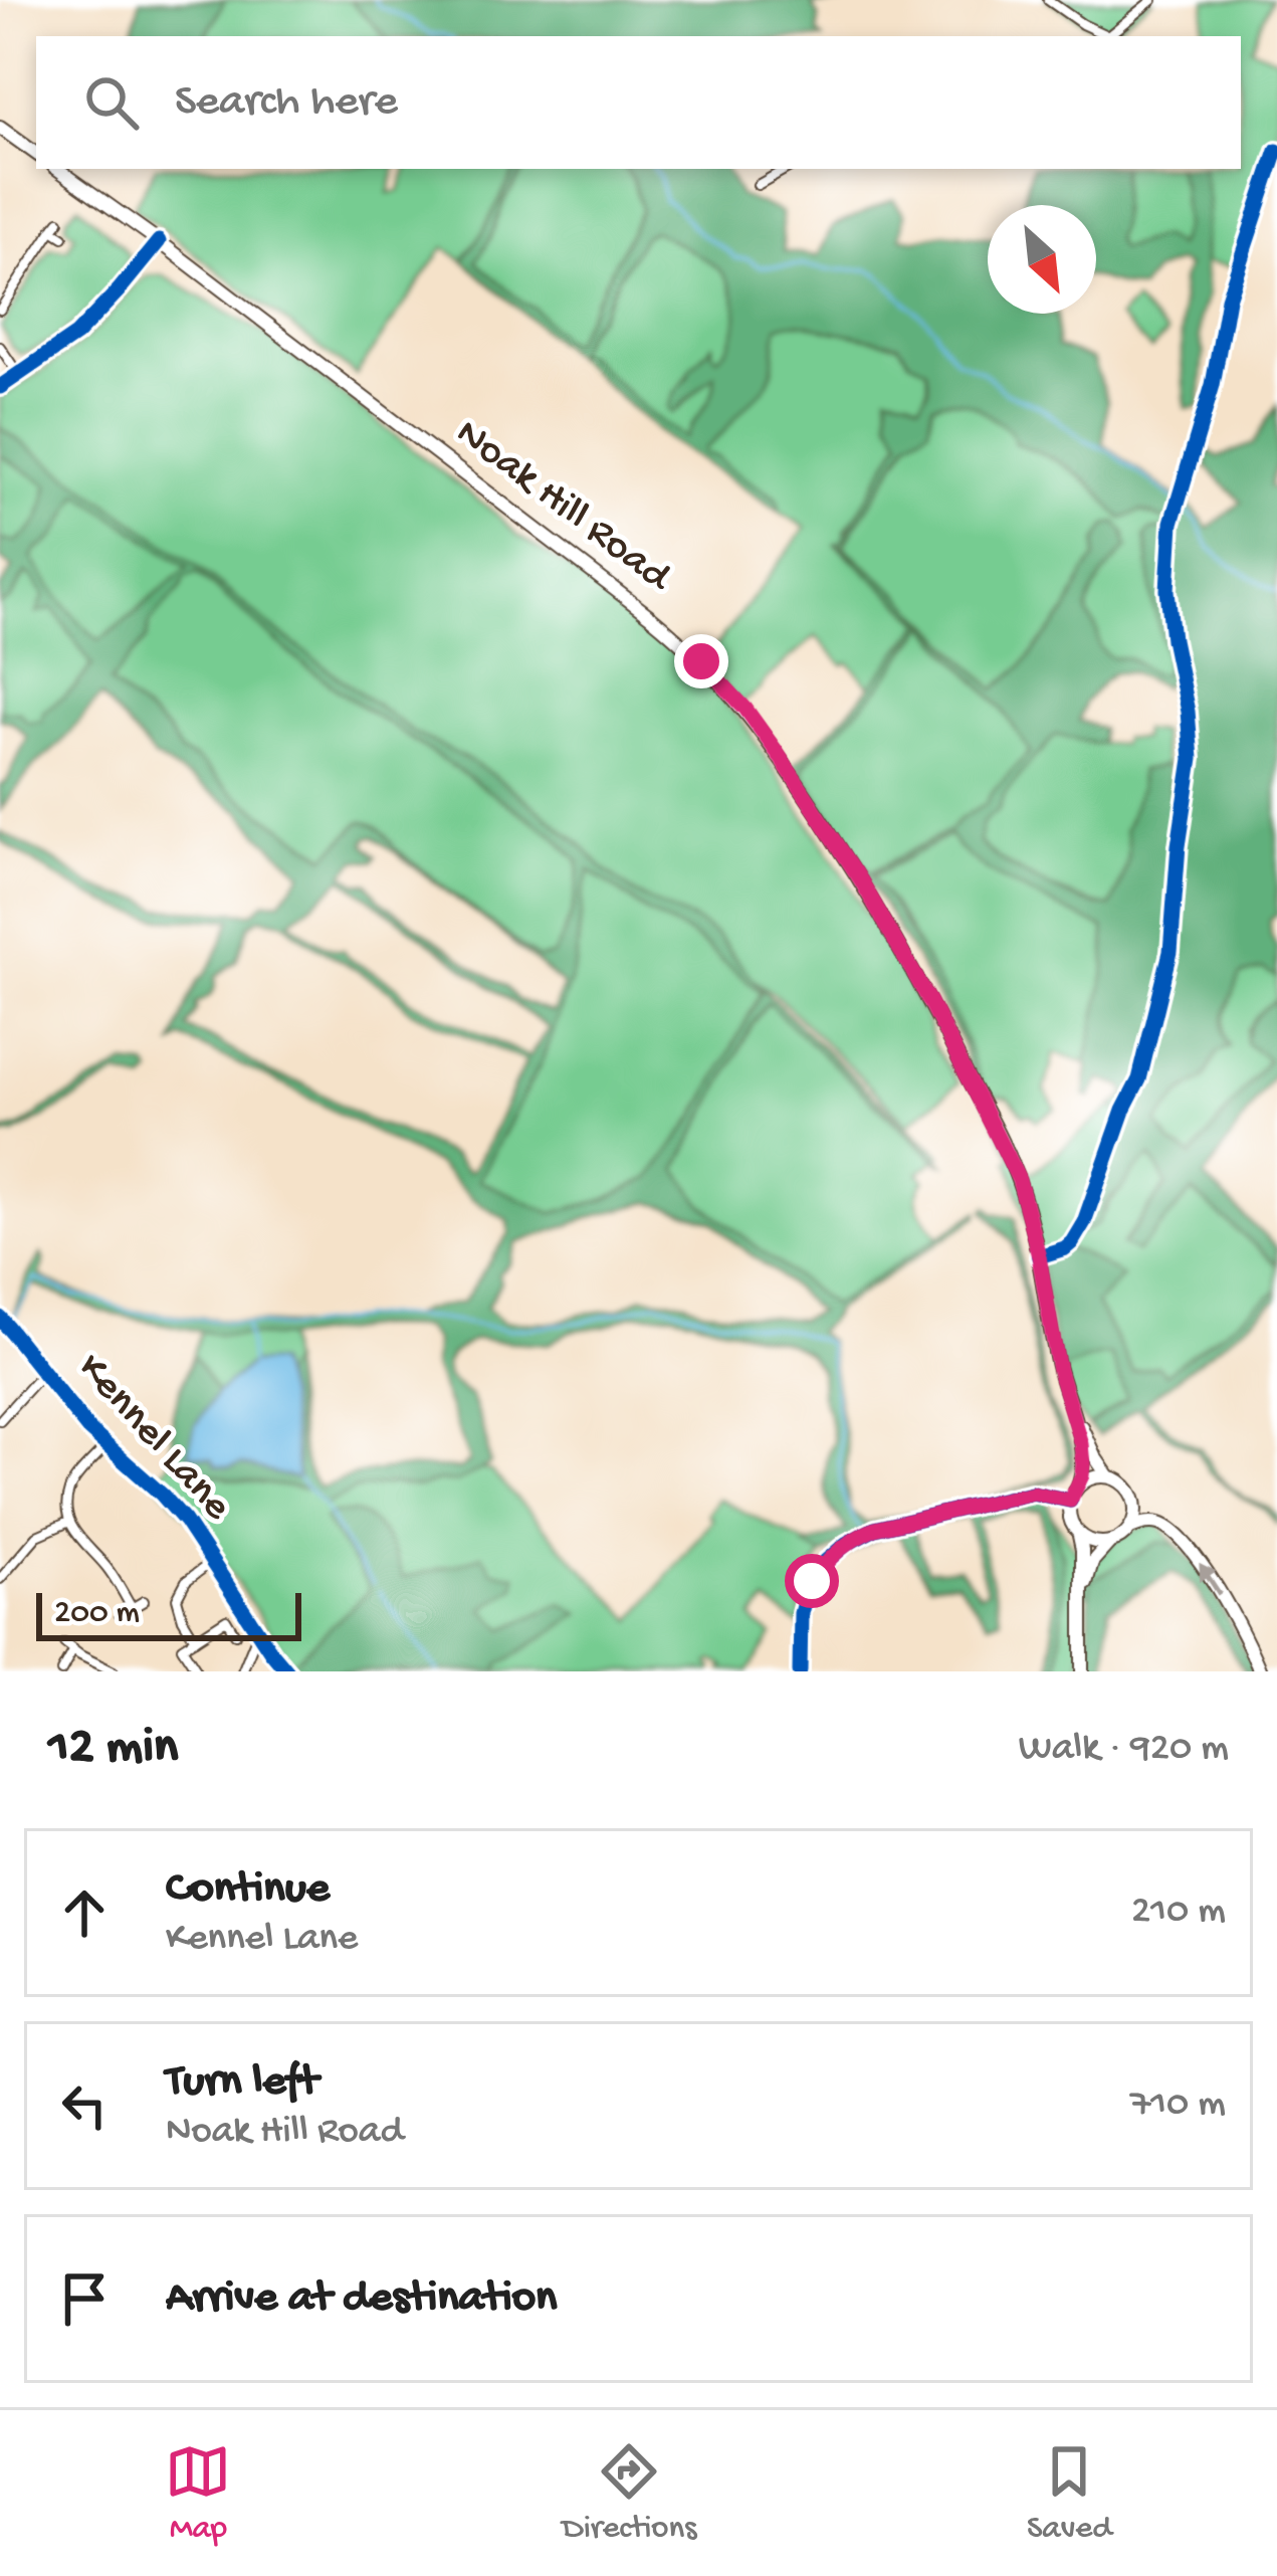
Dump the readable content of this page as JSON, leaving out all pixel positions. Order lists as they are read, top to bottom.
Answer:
{
  "streets": {
    "main road": ["Noak Hill Road"],
    "street": ["Kennel Lane"]
  },
  "scale_bar": "200 m",
  "north": "bottom right",
  "page": {
    "search": "Search here",
    "scale": "200 m",
    "heading": ["12 min", "Walk · 920 m"],
    "list": [
      ["Continue", "Kennel Lane", "210 m"],
      ["Turn left", "Noak Hill Road", "710 m"],
      "Arrive at destination"
    ],
    "nav": ["Map", "Directions", "Saved"]
  }
}
